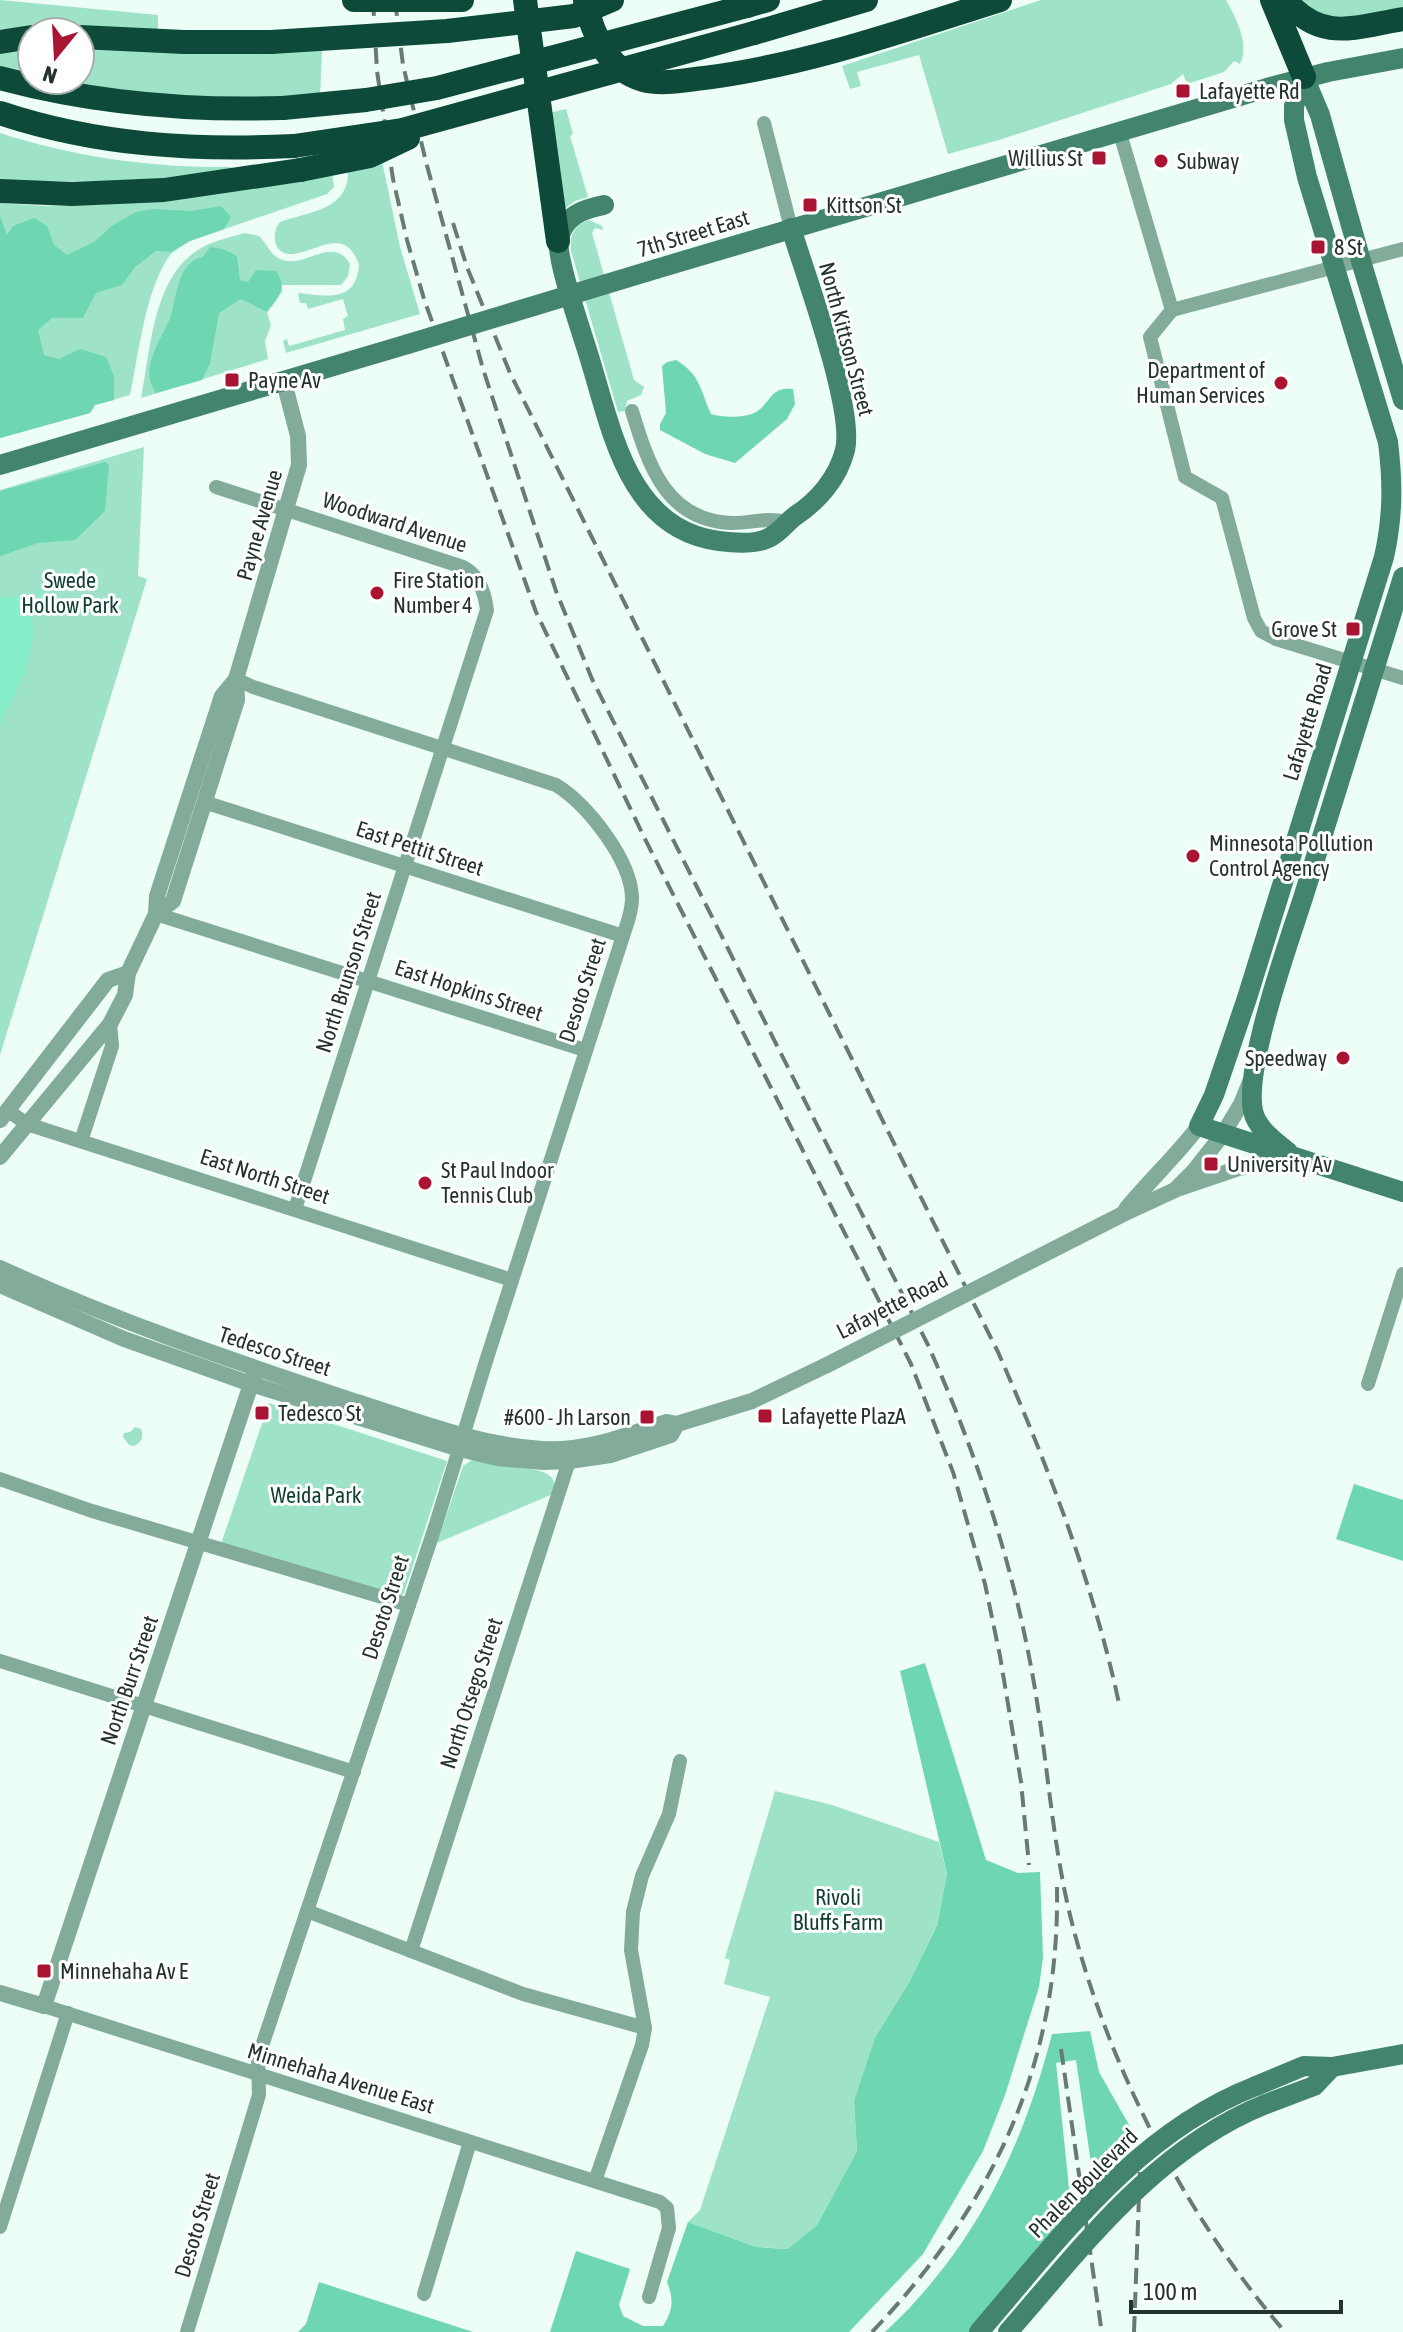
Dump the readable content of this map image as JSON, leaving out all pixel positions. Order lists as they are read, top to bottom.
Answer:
{
  "streets": {
    "main road": [
      "7th Street East",
      "North Kittson Street",
      "Lafayette Road",
      "Phalen Boulevard"
    ],
    "street": [
      "Woodward Avenue",
      "Payne Avenue",
      "East Pettit Street",
      "North Brunson Street",
      "East Hopkins Street",
      "Desoto Street",
      "East North Street",
      "Tedesco Street",
      "North Burr Street",
      "North Otsego Street",
      "Minnehaha Avenue East"
    ]
  },
  "crossings": [
    ["7th Street East", "North Kittson Street"],
    ["7th Street East", "Payne Avenue"],
    ["7th Street East", "Lafayette Road"],
    ["Woodward Avenue", "Payne Avenue"],
    ["Woodward Avenue", "North Brunson Street"],
    ["Woodward Avenue", "Desoto Street"],
    ["Payne Avenue", "East Pettit Street"],
    ["Payne Avenue", "East Hopkins Street"],
    ["Payne Avenue", "East North Street"],
    ["Lafayette Road", "Tedesco Street"],
    ["Lafayette Road", "North Otsego Street"],
    ["East Pettit Street", "North Brunson Street"],
    ["East Pettit Street", "Desoto Street"],
    ["North Brunson Street", "East Hopkins Street"],
    ["North Brunson Street", "Desoto Street"],
    ["North Brunson Street", "East North Street"],
    ["East Hopkins Street", "Desoto Street"],
    ["Desoto Street", "East North Street"],
    ["Desoto Street", "Tedesco Street"],
    ["Desoto Street", "Minnehaha Avenue East"],
    ["Tedesco Street", "North Burr Street"],
    ["North Burr Street", "Minnehaha Avenue East"]
  ],
  "parks": ["Swede Hollow Park", "Weida Park", "Rivoli Bluffs Farm"],
  "places": {
    "transit": [
      "Lafayette Rd",
      "Willius St",
      "Kittson St",
      "8 St",
      "Payne Av",
      "Grove St",
      "University Av",
      "Tedesco St",
      "Lafayette PlazA",
      "#600 - Jh Larson",
      "Minnehaha Av E"
    ],
    "other": [
      "Subway",
      "Department of Human Services",
      "Fire Station Number 4",
      "Minnesota Pollution Control Agency",
      "Speedway",
      "St Paul Indoor Tennis Club"
    ]
  },
  "scale_bar": "100 m",
  "north": "bottom"
}
